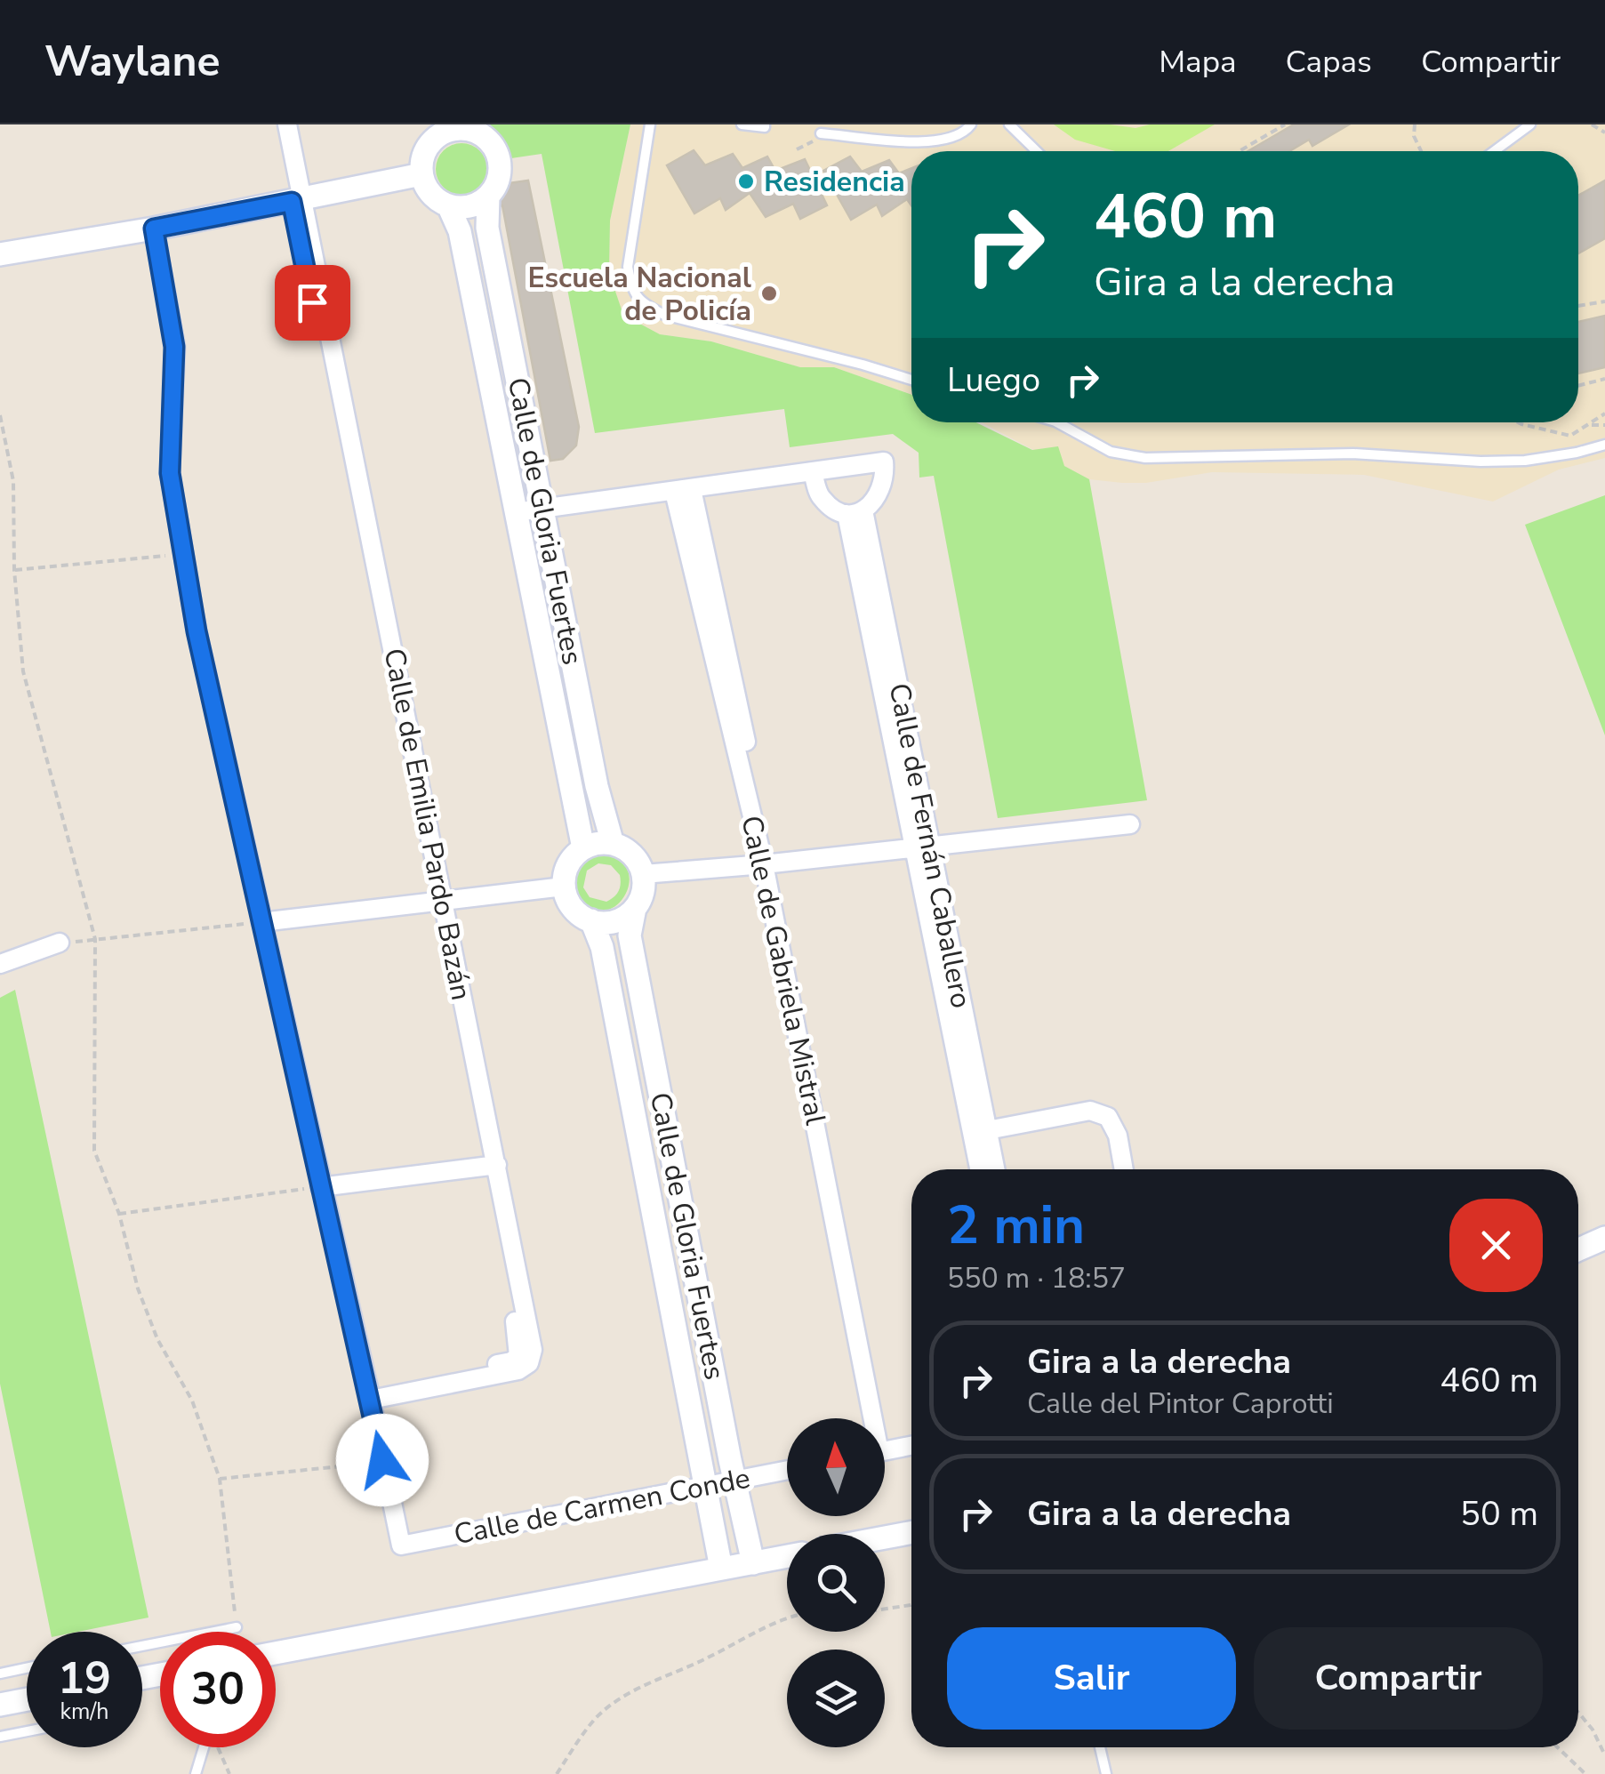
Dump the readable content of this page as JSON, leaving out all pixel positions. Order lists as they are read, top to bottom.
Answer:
{
  "streets": {
    "street": [
      "Calle de Gloria Fuertes",
      "Calle de Emilia Pardo Bazán",
      "Calle de Fernán Caballero",
      "Calle de Gabriela Mistral",
      "Calle de Carmen Conde"
    ]
  },
  "crossings": [
    ["Calle de Gloria Fuertes", "Calle de Carmen Conde"]
  ],
  "places": ["Residencia", "Escuela Nacional de Policía"],
  "north": "top",
  "page": {
    "header": "Waylane",
    "nav": ["Mapa", "Capas", "Compartir"],
    "turn": ["460 m", "Gira a la derecha"],
    "then": "Luego",
    "heading": ["2 min", "550 m · 18:57"],
    "list": [
      {
        "name": "Gira a la derecha",
        "note": "Calle del Pintor Caprotti",
        "value": "460 m"
      },
      {
        "name": "Gira a la derecha",
        "value": "50 m"
      }
    ],
    "buttons": ["Salir", "Compartir"],
    "speed": "19 km/h",
    "limit": "30"
  }
}
